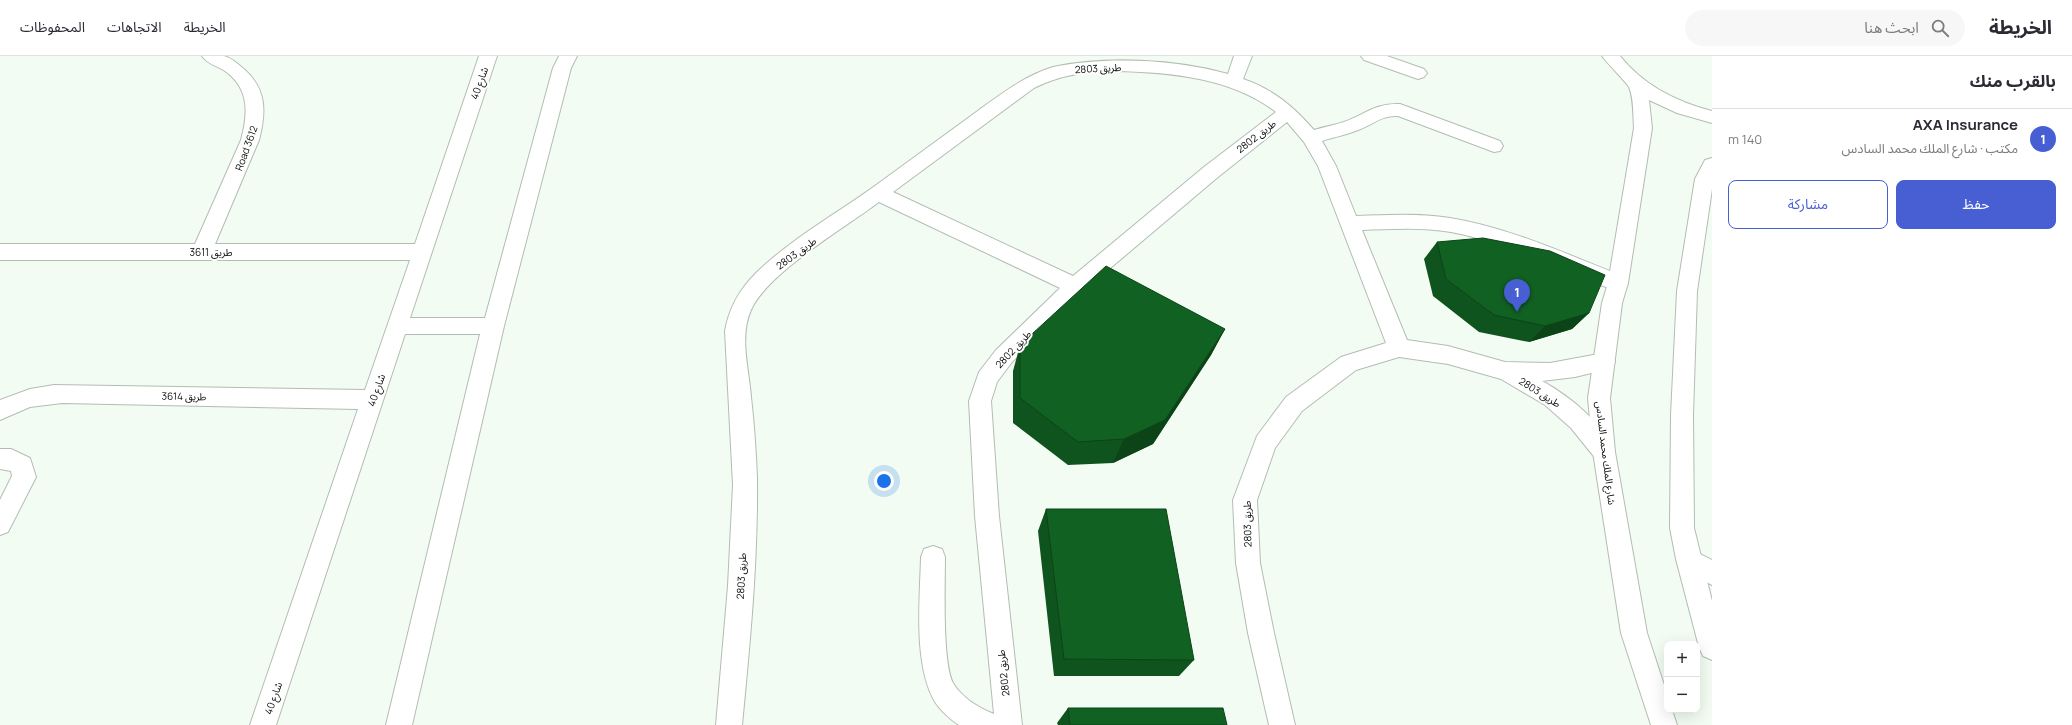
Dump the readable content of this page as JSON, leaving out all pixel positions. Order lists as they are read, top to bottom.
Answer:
{
  "streets": {
    "street": [
      "طريق 2803",
      "شارع 40",
      "طريق 2802",
      "Road 3612",
      "طريق 3611",
      "طريق 3614",
      "شارع الملك محمد السادس"
    ]
  },
  "crossings": [
    ["طريق 2803", "طريق 2802"],
    ["طريق 2803", "شارع الملك محمد السادس"],
    ["شارع 40", "طريق 3611"],
    ["شارع 40", "طريق 3614"],
    ["Road 3612", "طريق 3611"]
  ],
  "page": {
    "header": "الخريطة",
    "search": "ابحث هنا",
    "nav": ["الخريطة", "الاتجاهات", "المحفوظات"],
    "heading": "بالقرب منك",
    "list": [
      {
        "mark": "1",
        "name": "AXA Insurance",
        "note": "مكتب · شارع الملك محمد السادس",
        "value": "140 m"
      }
    ],
    "buttons": ["حفظ", "مشاركة"],
    "pins": "1",
    "map_buttons": ["+", "−"]
  }
}
